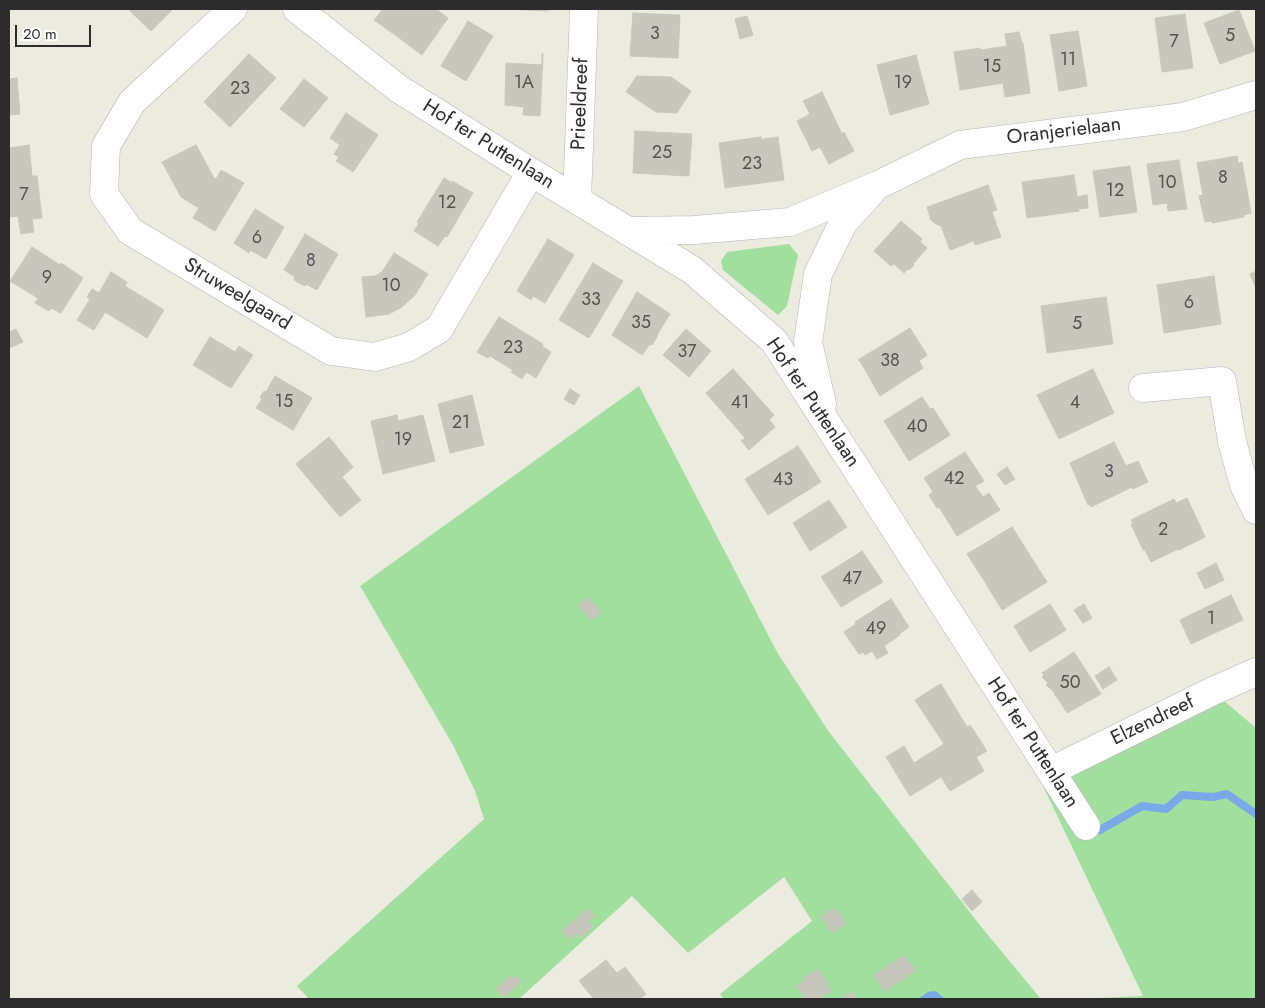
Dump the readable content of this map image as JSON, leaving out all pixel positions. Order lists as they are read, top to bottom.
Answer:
{
  "streets": {
    "street": [
      "Prieeldreef",
      "Oranjerielaan",
      "Hof ter Puttenlaan",
      "Struweelgaard",
      "Elzendreef"
    ]
  },
  "crossings": [
    ["Prieeldreef", "Hof ter Puttenlaan"],
    ["Oranjerielaan", "Hof ter Puttenlaan"],
    ["Hof ter Puttenlaan", "Struweelgaard"],
    ["Hof ter Puttenlaan", "Elzendreef"]
  ],
  "house_numbers": [
    "3",
    "5",
    "7",
    "11",
    "15",
    "1A",
    "19",
    "23",
    "25",
    "23",
    "8",
    "10",
    "12",
    "7",
    "12",
    "6",
    "8",
    "9",
    "10",
    "33",
    "6",
    "35",
    "5",
    "23",
    "37",
    "38",
    "15",
    "41",
    "4",
    "21",
    "40",
    "19",
    "3",
    "42",
    "43",
    "2",
    "47",
    "1",
    "49",
    "50"
  ],
  "scale_bar": "20 m"
}
